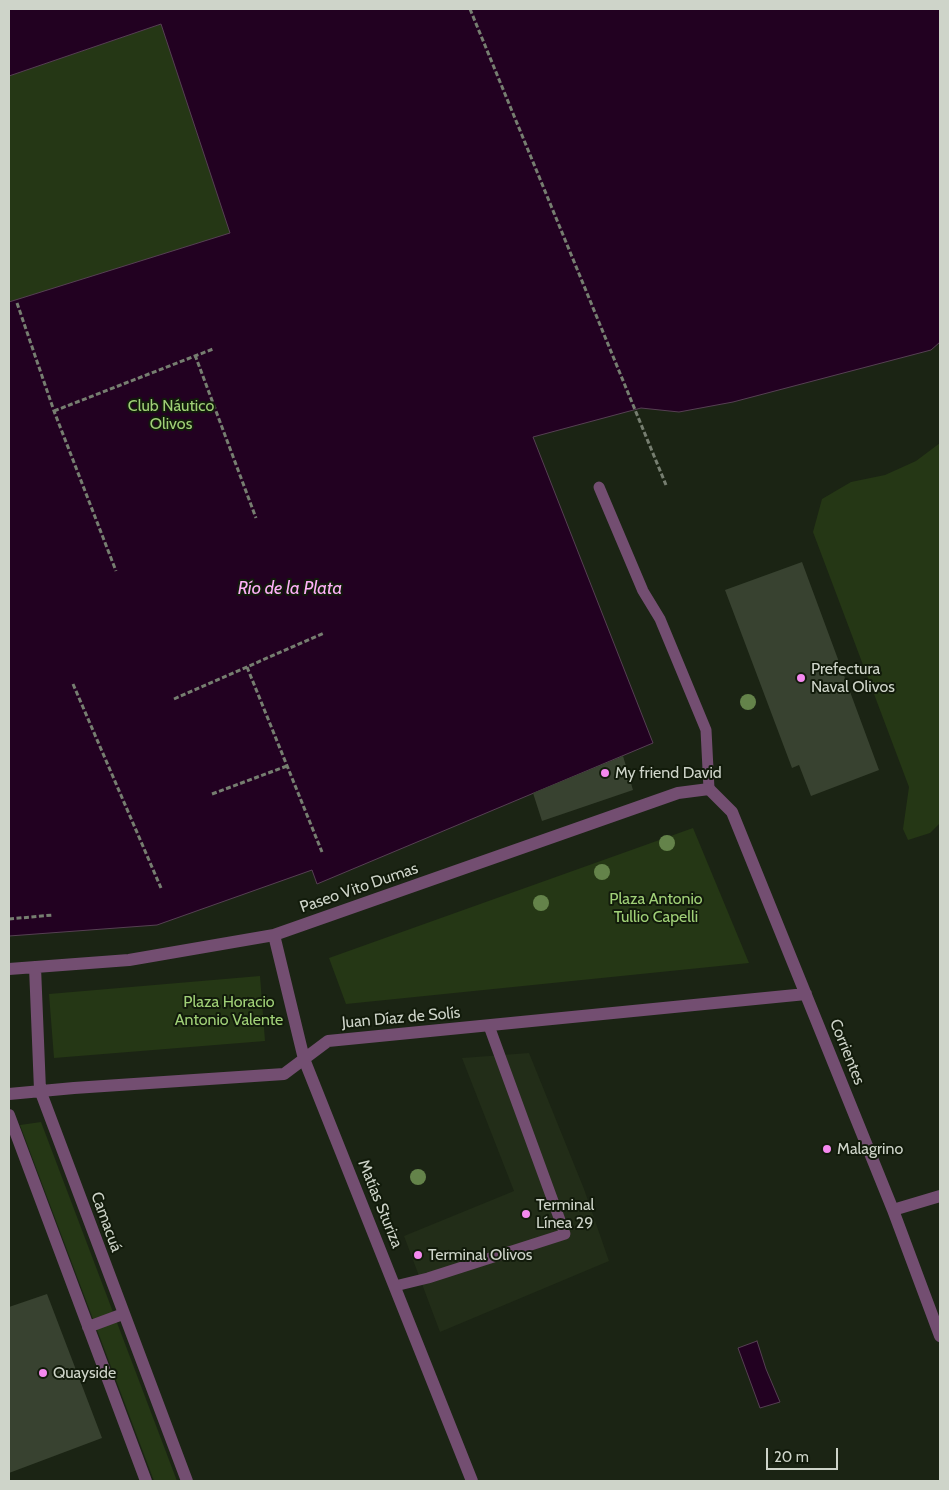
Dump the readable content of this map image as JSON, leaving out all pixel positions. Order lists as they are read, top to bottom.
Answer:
{
  "streets": {
    "street": [
      "Paseo Vito Dumas",
      "Juan Díaz de Solís",
      "Corrientes",
      "Matías Sturiza",
      "Camacuá"
    ]
  },
  "crossings": [
    ["Paseo Vito Dumas", "Corrientes"],
    ["Paseo Vito Dumas", "Matías Sturiza"],
    ["Paseo Vito Dumas", "Camacuá"],
    ["Juan Díaz de Solís", "Corrientes"],
    ["Juan Díaz de Solís", "Matías Sturiza"],
    ["Juan Díaz de Solís", "Camacuá"]
  ],
  "water": ["Río de la Plata"],
  "parks": ["Club Náutico Olivos", "Plaza Antonio Tullio Capelli", "Plaza Horacio Antonio Valente"],
  "places": [
    "Prefectura Naval Olivos",
    "My friend David",
    "Malagrino",
    "Terminal Línea 29",
    "Terminal Olivos",
    "Quayside"
  ],
  "scale_bar": "20 m"
}
